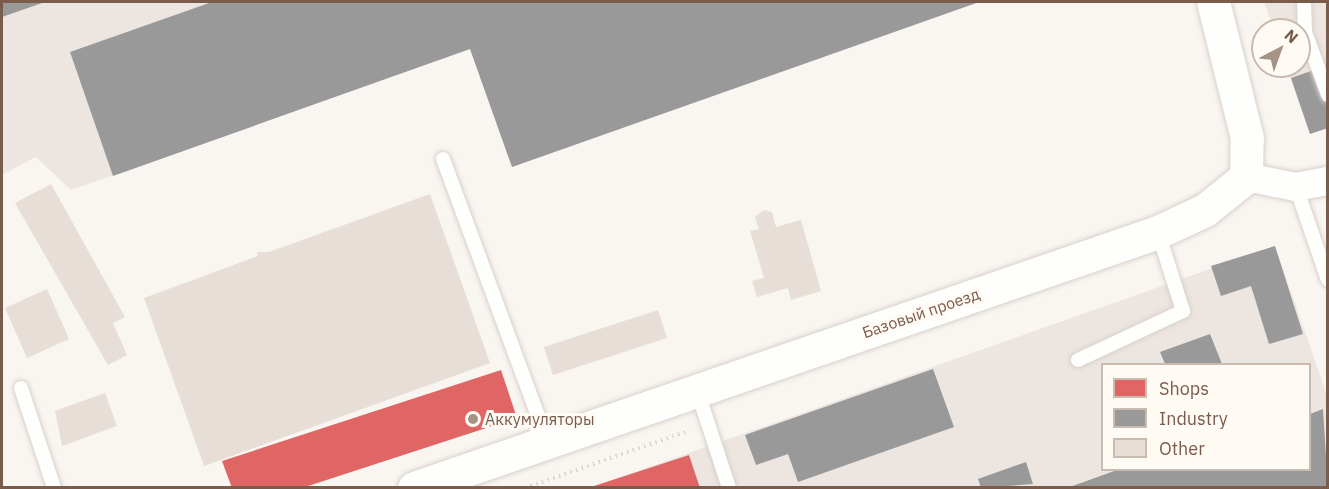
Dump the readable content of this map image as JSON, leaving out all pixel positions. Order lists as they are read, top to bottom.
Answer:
{
  "streets": {
    "street": ["Базовый проезд"]
  },
  "places": ["Аккумуляторы"],
  "legend": ["Shops", "Industry", "Other"],
  "north": "top right"
}
